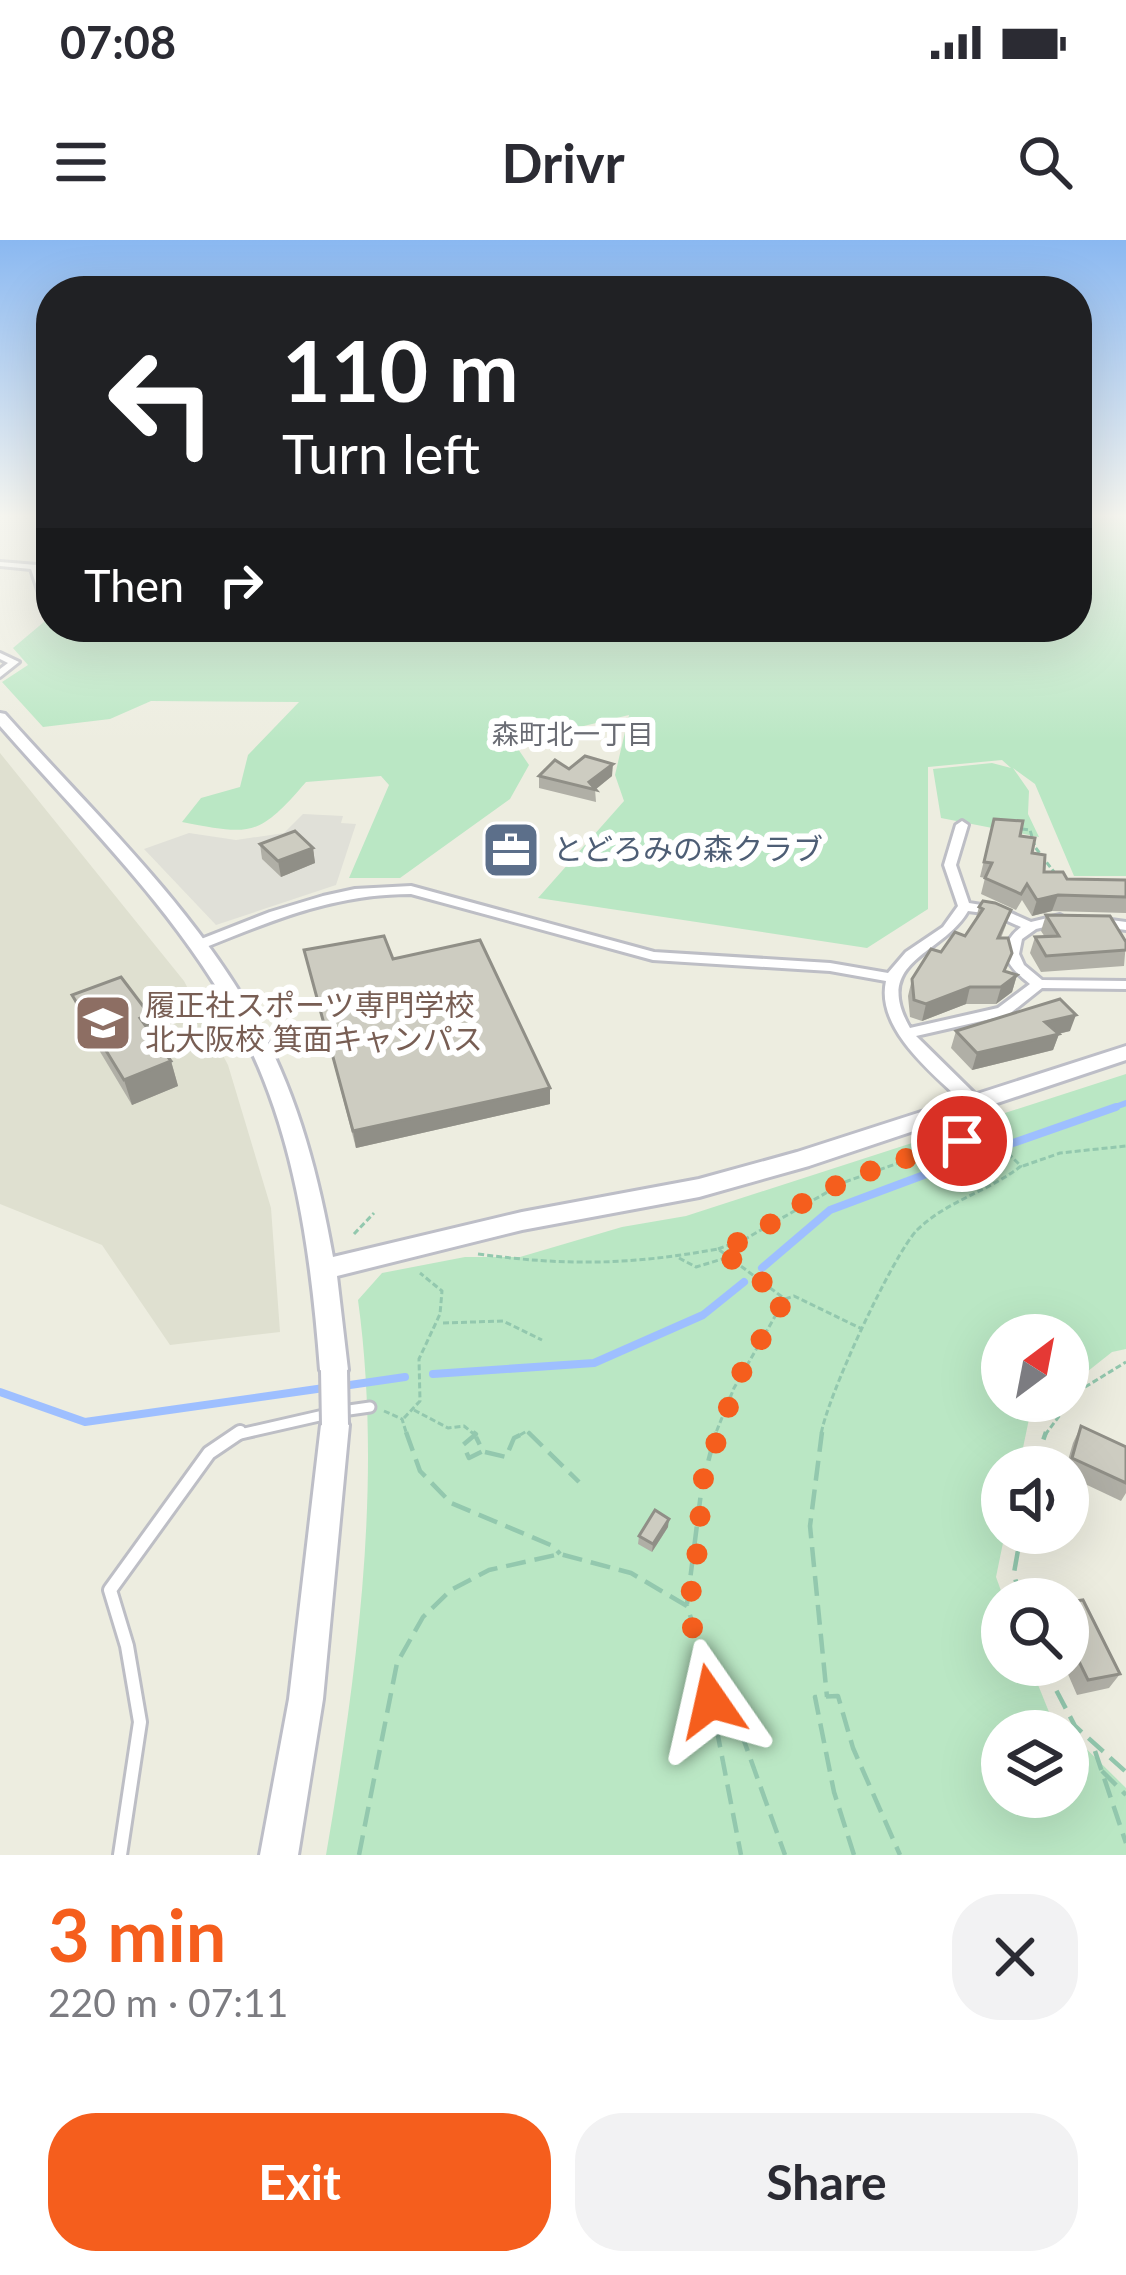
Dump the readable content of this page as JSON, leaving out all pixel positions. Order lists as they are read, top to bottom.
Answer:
{
  "districts": ["森町北一丁目"],
  "places": {
    "office": ["とどろみの森クラブ"],
    "school or university": ["履正社スポーツ専門学校 北大阪校 箕面キャンパス"]
  },
  "north": "top right",
  "page": {
    "status": "07:08",
    "header": "Drivr",
    "turn": ["110 m", "Turn left"],
    "then": "Then",
    "heading": ["3 min", "220 m · 07:11"],
    "buttons": ["Exit", "Share"]
  }
}
